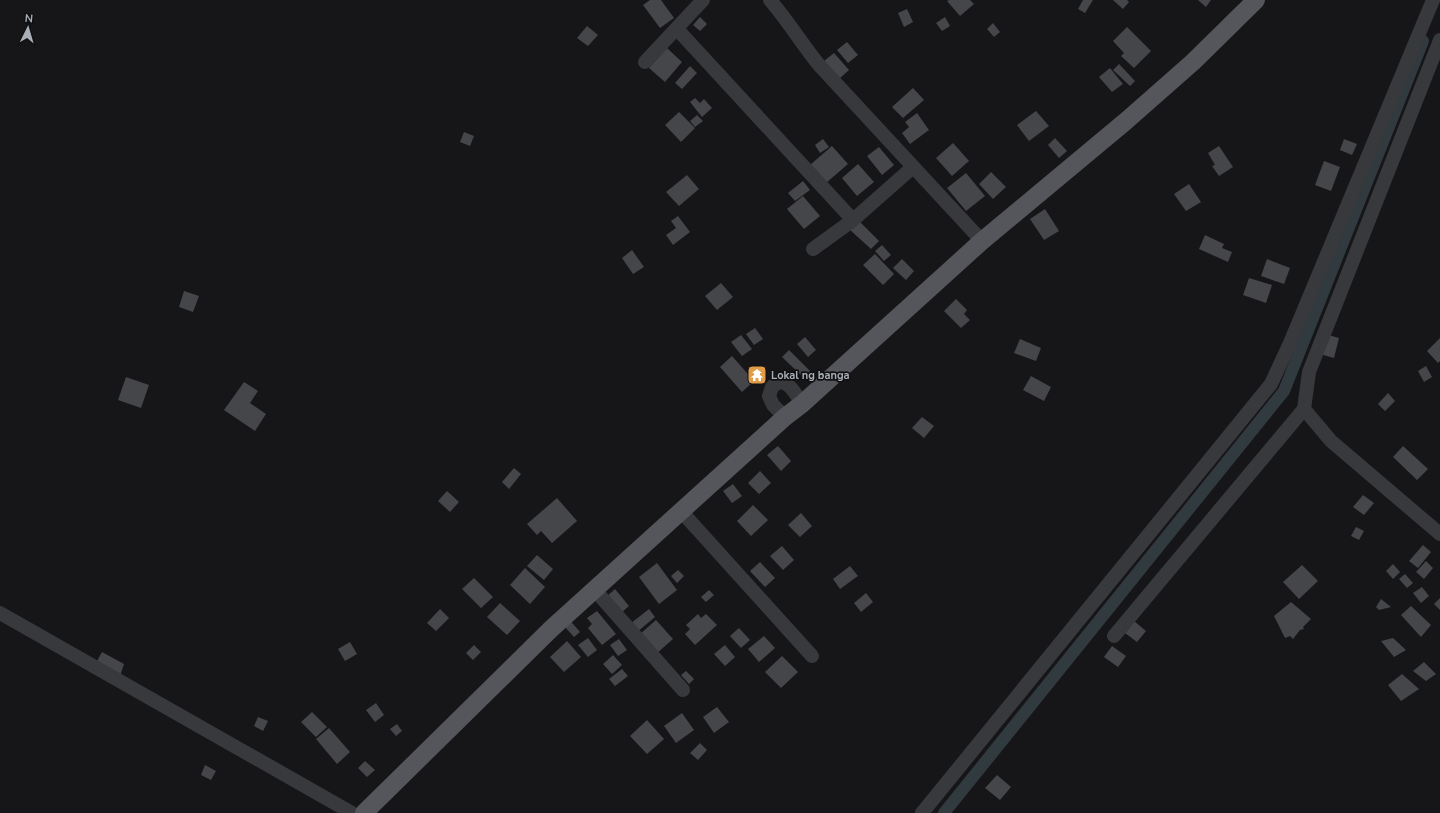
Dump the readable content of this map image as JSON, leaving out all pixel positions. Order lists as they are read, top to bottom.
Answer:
{
  "places": {
    "temple": ["Lokal ng banga"]
  },
  "north": "top"
}
